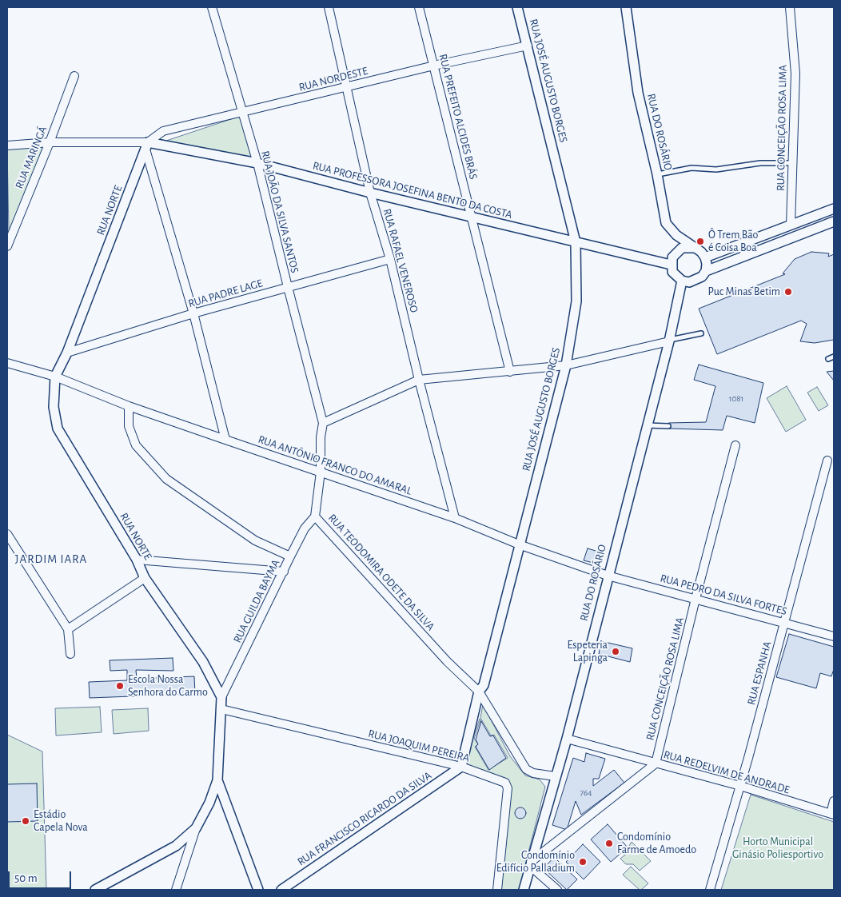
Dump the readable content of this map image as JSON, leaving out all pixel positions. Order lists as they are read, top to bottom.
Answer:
{
  "streets": {
    "street": [
      "RUA NORDESTE",
      "RUA JOSÉ AUGUSTO BORGES",
      "RUA PREFEITO ALCIDES BRÁS",
      "RUA CONCEIÇÃO ROSA LIMA",
      "RUA DO ROSÁRIO",
      "RUA MARINGÁ",
      "RUA PROFESSORA JOSEFINA BENTO DA COSTA",
      "RUA NORTE",
      "RUA JOÃO DA SILVA SANTOS",
      "RUA RAFAEL VENEROSO",
      "RUA PADRE LAGE",
      "RUA ANTÔNIO FRANCO DO AMARAL",
      "RUA TEODOMIRA ODETE DA SILVA",
      "RUA PEDRO DA SILVA FORTES",
      "RUA GUILDA BAYMA",
      "RUA ESPANHA",
      "RUA JOAQUIM PEREIRA",
      "RUA REDELVIM DE ANDRADE",
      "RUA FRANCISCO RICARDO DA SILVA"
    ]
  },
  "crossings": [
    ["RUA NORDESTE", "RUA JOSÉ AUGUSTO BORGES"],
    ["RUA NORDESTE", "RUA PREFEITO ALCIDES BRÁS"],
    ["RUA NORDESTE", "RUA PROFESSORA JOSEFINA BENTO DA COSTA"],
    ["RUA NORDESTE", "RUA NORTE"],
    ["RUA NORDESTE", "RUA JOÃO DA SILVA SANTOS"],
    ["RUA NORDESTE", "RUA RAFAEL VENEROSO"],
    ["RUA JOSÉ AUGUSTO BORGES", "RUA PROFESSORA JOSEFINA BENTO DA COSTA"],
    ["RUA JOSÉ AUGUSTO BORGES", "RUA ANTÔNIO FRANCO DO AMARAL"],
    ["RUA JOSÉ AUGUSTO BORGES", "RUA TEODOMIRA ODETE DA SILVA"],
    ["RUA JOSÉ AUGUSTO BORGES", "RUA JOAQUIM PEREIRA"],
    ["RUA JOSÉ AUGUSTO BORGES", "RUA FRANCISCO RICARDO DA SILVA"],
    ["RUA PREFEITO ALCIDES BRÁS", "RUA PROFESSORA JOSEFINA BENTO DA COSTA"],
    ["RUA CONCEIÇÃO ROSA LIMA", "RUA PEDRO DA SILVA FORTES"],
    ["RUA CONCEIÇÃO ROSA LIMA", "RUA REDELVIM DE ANDRADE"],
    ["RUA DO ROSÁRIO", "RUA PROFESSORA JOSEFINA BENTO DA COSTA"],
    ["RUA DO ROSÁRIO", "RUA ANTÔNIO FRANCO DO AMARAL"],
    ["RUA DO ROSÁRIO", "RUA TEODOMIRA ODETE DA SILVA"],
    ["RUA DO ROSÁRIO", "RUA PEDRO DA SILVA FORTES"],
    ["RUA DO ROSÁRIO", "RUA REDELVIM DE ANDRADE"],
    ["RUA PROFESSORA JOSEFINA BENTO DA COSTA", "RUA NORTE"],
    ["RUA PROFESSORA JOSEFINA BENTO DA COSTA", "RUA JOÃO DA SILVA SANTOS"],
    ["RUA PROFESSORA JOSEFINA BENTO DA COSTA", "RUA RAFAEL VENEROSO"],
    ["RUA NORTE", "RUA PADRE LAGE"],
    ["RUA NORTE", "RUA ANTÔNIO FRANCO DO AMARAL"],
    ["RUA NORTE", "RUA GUILDA BAYMA"],
    ["RUA NORTE", "RUA JOAQUIM PEREIRA"],
    ["RUA JOÃO DA SILVA SANTOS", "RUA PADRE LAGE"],
    ["RUA JOÃO DA SILVA SANTOS", "RUA TEODOMIRA ODETE DA SILVA"],
    ["RUA RAFAEL VENEROSO", "RUA PADRE LAGE"],
    ["RUA RAFAEL VENEROSO", "RUA ANTÔNIO FRANCO DO AMARAL"],
    ["RUA ANTÔNIO FRANCO DO AMARAL", "RUA TEODOMIRA ODETE DA SILVA"],
    ["RUA ANTÔNIO FRANCO DO AMARAL", "RUA PEDRO DA SILVA FORTES"],
    ["RUA TEODOMIRA ODETE DA SILVA", "RUA GUILDA BAYMA"],
    ["RUA PEDRO DA SILVA FORTES", "RUA ESPANHA"],
    ["RUA ESPANHA", "RUA REDELVIM DE ANDRADE"],
    ["RUA JOAQUIM PEREIRA", "RUA FRANCISCO RICARDO DA SILVA"]
  ],
  "districts": ["JARDIM IARA"],
  "parks": ["Horto Municipal Ginásio Poliesportivo"],
  "places": [
    "Ô Trem Bão é Coisa Boa",
    "Puc Minas Betim",
    "Espeteria Lapinga",
    "Escola Nossa Senhora do Carmo",
    "Estádio Capela Nova",
    "Condomínio Farme de Amoedo",
    "Condomínio Edifício Palladium"
  ],
  "house_numbers": ["1081", "764"],
  "scale_bar": "50 m"
}
